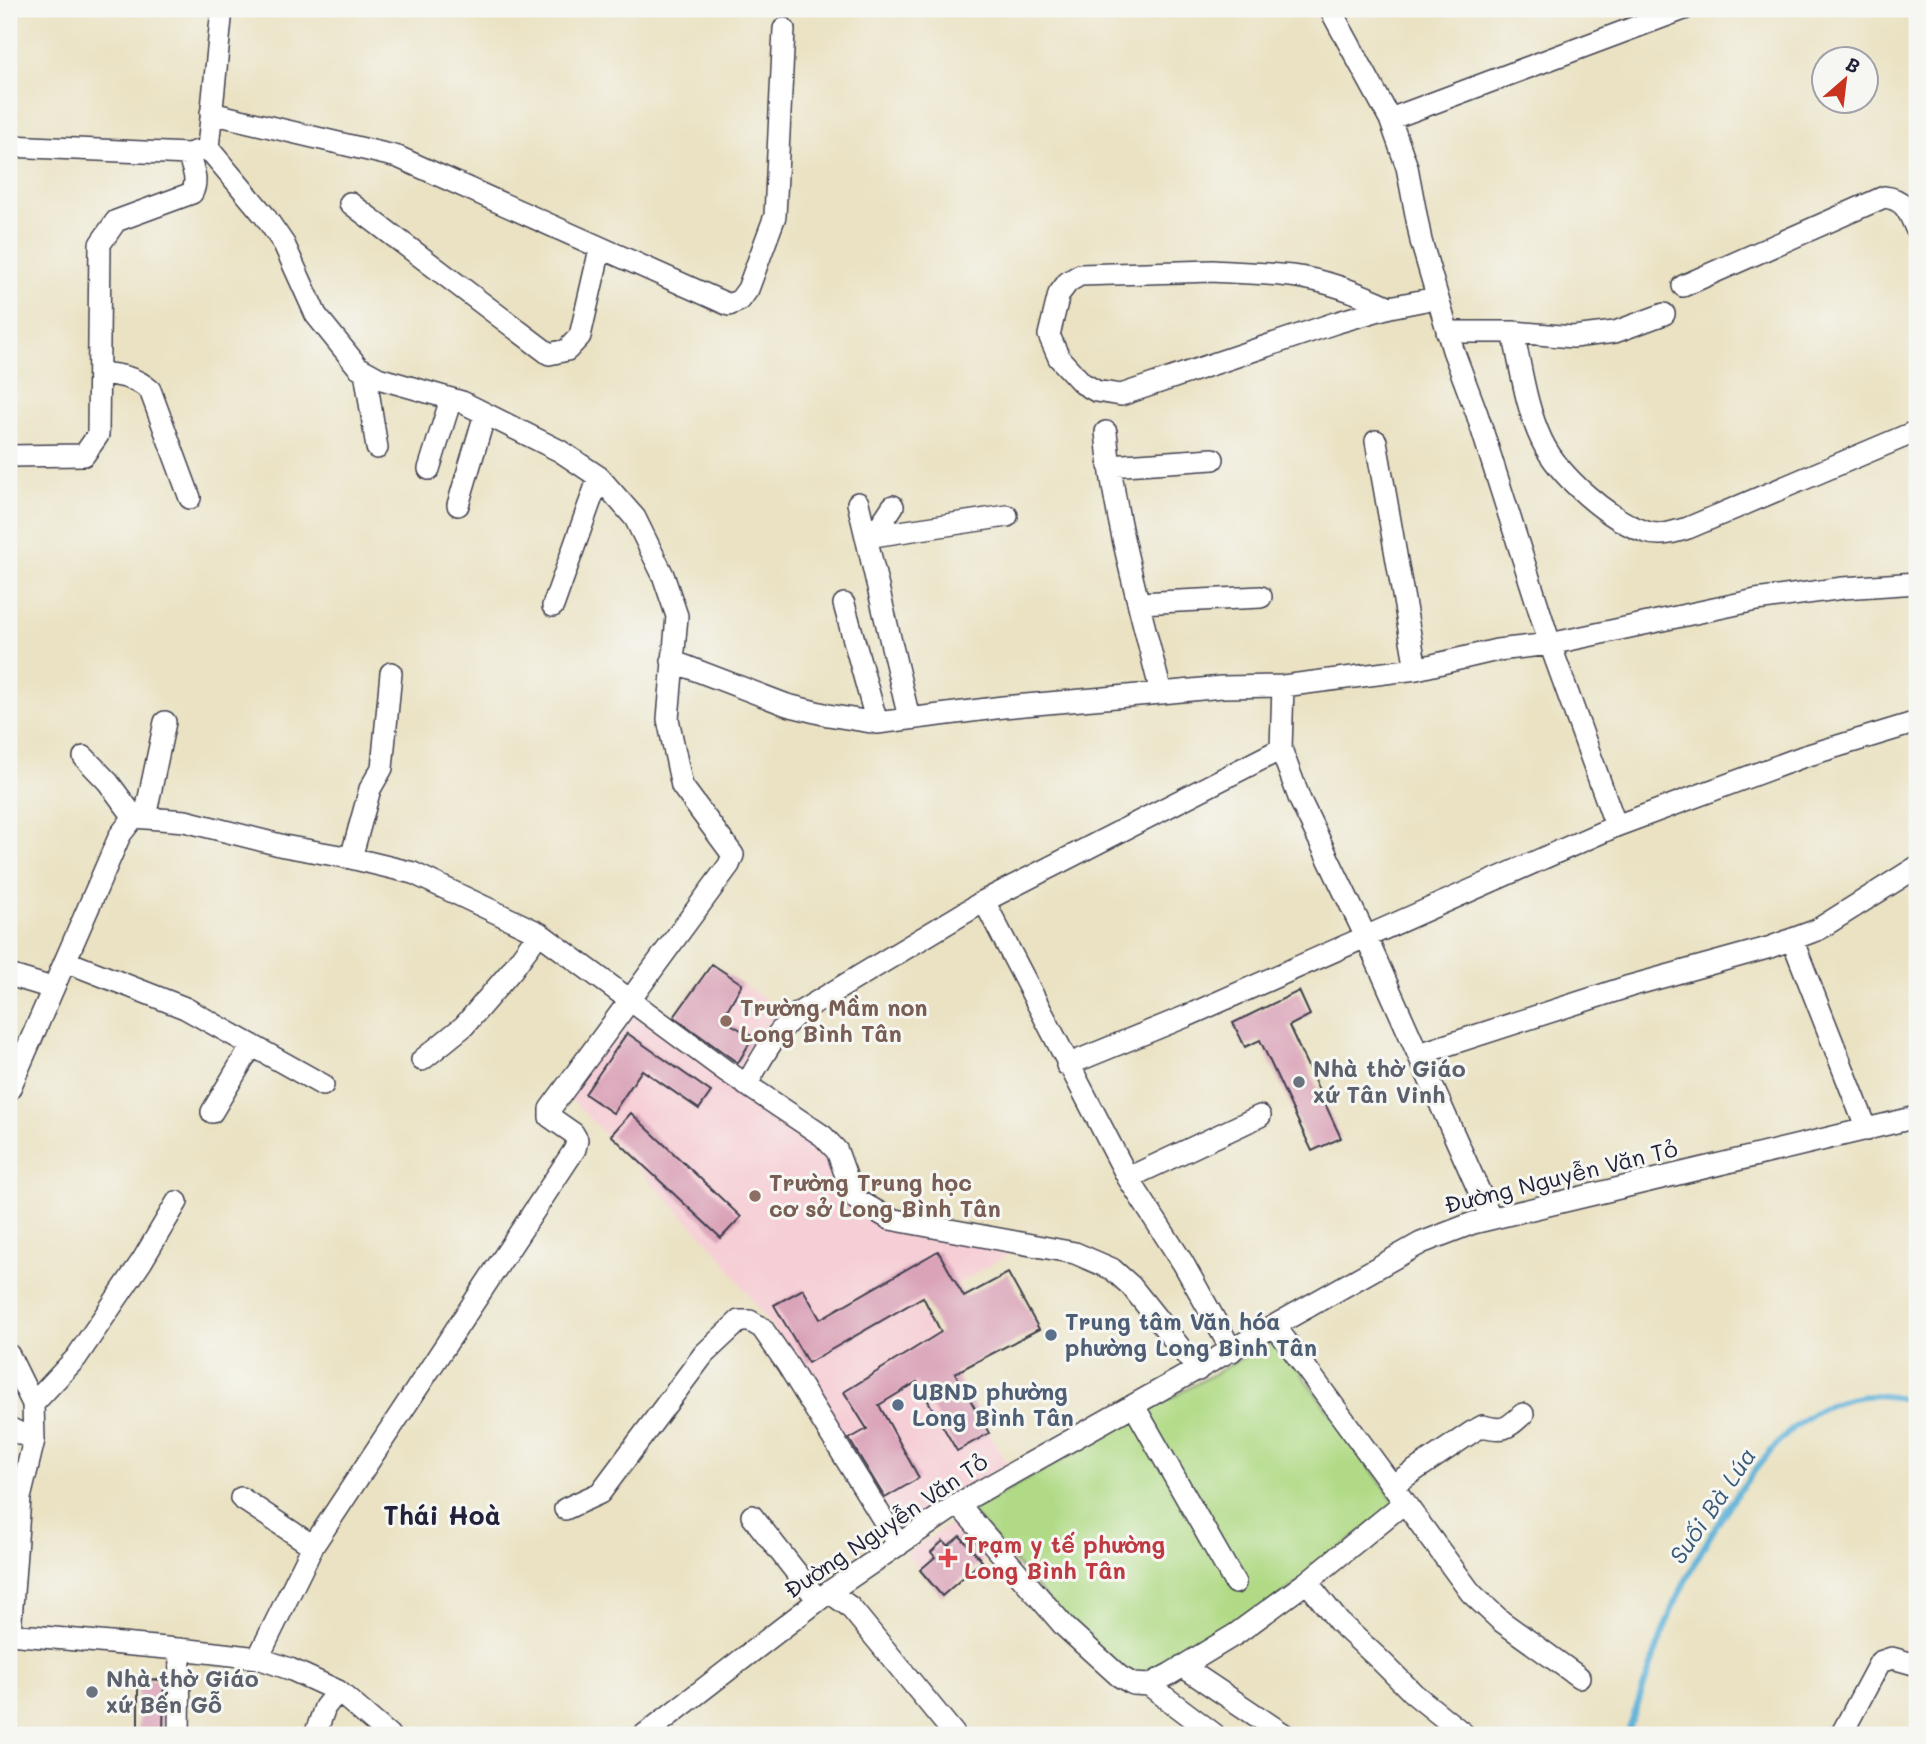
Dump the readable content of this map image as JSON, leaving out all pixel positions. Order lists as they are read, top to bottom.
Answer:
{
  "streets": {
    "street": ["Đường Nguyễn Văn Tỏ"]
  },
  "districts": ["Thái Hoà"],
  "water": ["Suối Bà Lúa"],
  "places": {
    "other": [
      "Trường Mầm non Long Bình Tân",
      "Nhà thờ Giáo xứ Tân Vinh",
      "Trường Trung học cơ sở Long Bình Tân",
      "Trung tâm Văn hóa phường Long Bình Tân",
      "UBND phường Long Bình Tân",
      "Nhà thờ Giáo xứ Bến Gỗ"
    ],
    "health": ["Trạm y tế phường Long Bình Tân"]
  },
  "north": "top right"
}
